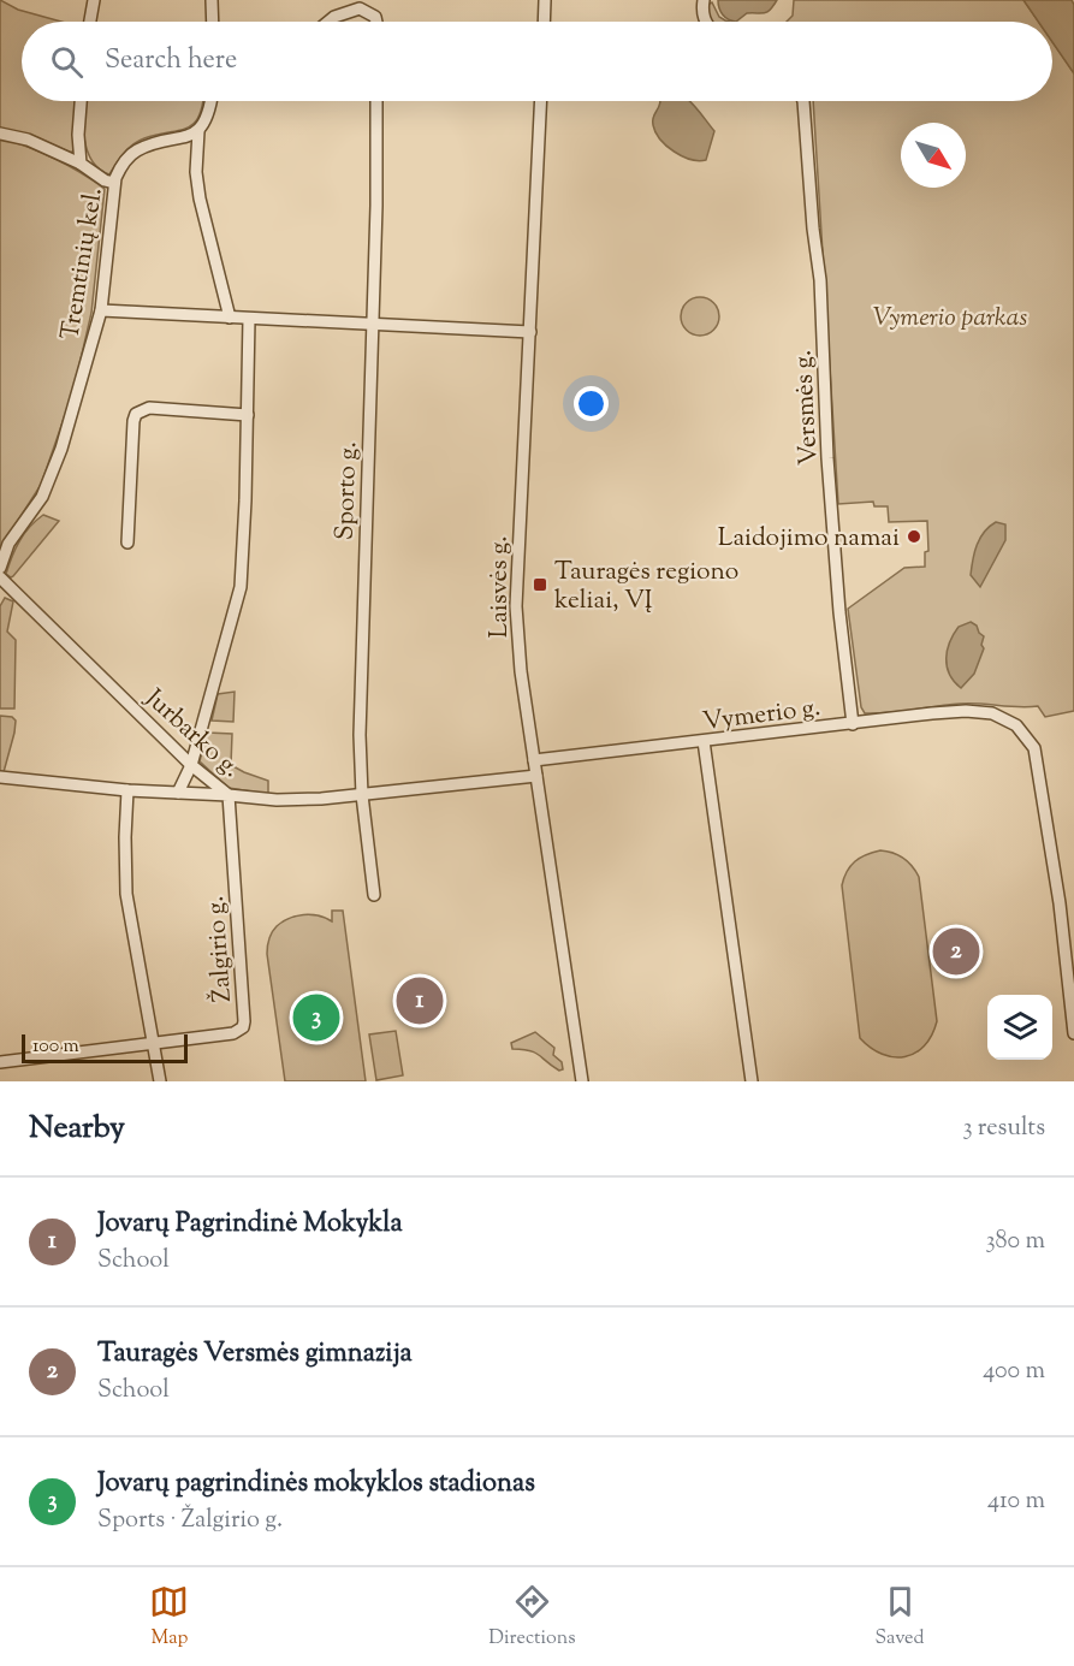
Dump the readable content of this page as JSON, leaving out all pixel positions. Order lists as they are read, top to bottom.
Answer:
{
  "streets": {
    "street": [
      "Tremtinių kel.",
      "Versmės g.",
      "Sporto g.",
      "Laisvės g.",
      "Vymerio g.",
      "Jurbarko g.",
      "Žalgirio g."
    ]
  },
  "crossings": [
    ["Versmės g.", "Vymerio g."],
    ["Sporto g.", "Jurbarko g."],
    ["Laisvės g.", "Vymerio g."],
    ["Laisvės g.", "Jurbarko g."],
    ["Jurbarko g.", "Žalgirio g."]
  ],
  "parks": ["Vymerio parkas"],
  "places": {
    "other": ["Laidojimo namai"],
    "transit": ["Tauragės regiono keliai, VĮ"]
  },
  "scale_bar": "100 m",
  "north": "bottom right",
  "page": {
    "search": "Search here",
    "pins": ["2", "1", "3"],
    "scale": "100 m",
    "heading": ["Nearby", "3 results"],
    "list": [
      {
        "mark": "1",
        "name": "Jovarų Pagrindinė Mokykla",
        "note": "School",
        "value": "380 m"
      },
      {
        "mark": "2",
        "name": "Tauragės Versmės gimnazija",
        "note": "School",
        "value": "400 m"
      },
      {
        "mark": "3",
        "name": "Jovarų pagrindinės mokyklos stadionas",
        "note": "Sports · Žalgirio g.",
        "value": "410 m"
      }
    ],
    "nav": ["Map", "Directions", "Saved"]
  }
}
